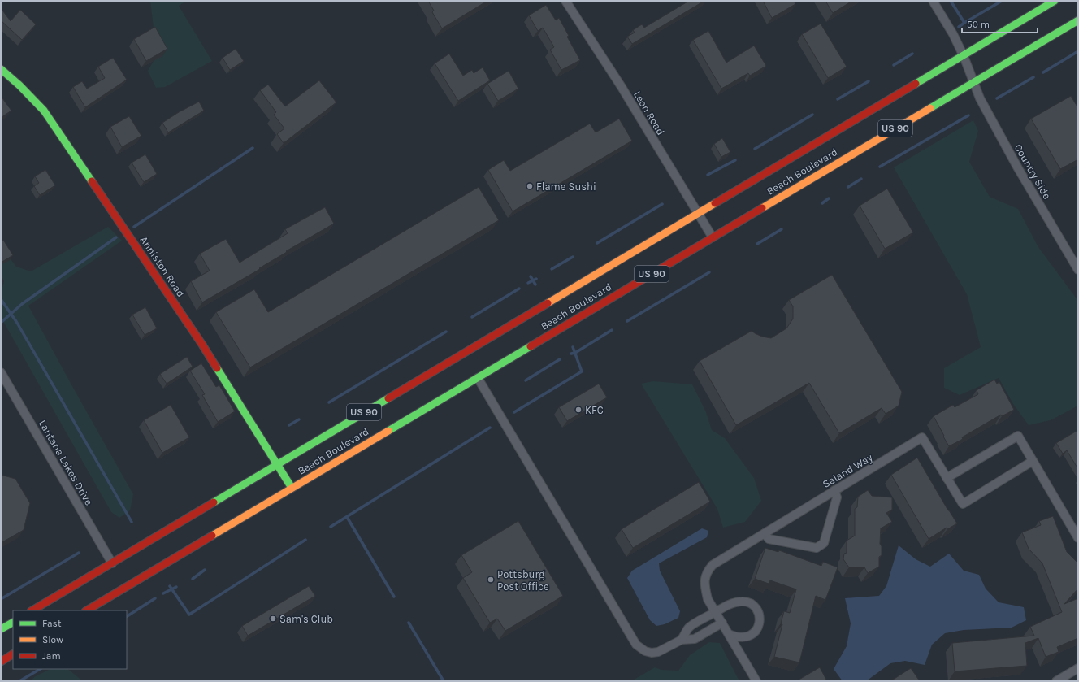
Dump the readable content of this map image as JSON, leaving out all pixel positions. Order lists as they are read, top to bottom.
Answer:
{
  "streets": {
    "main road": ["US 90", "Beach Boulevard", "Anniston Road"],
    "street": [
      "Leon Road",
      "Country Side",
      "Lantana Lakes Drive",
      "Saland Way"
    ]
  },
  "crossings": [
    ["Leon Road", "US 90"],
    ["Leon Road", "Beach Boulevard"],
    ["US 90", "Country Side"],
    ["US 90", "Anniston Road"],
    ["US 90", "Lantana Lakes Drive"],
    ["Beach Boulevard", "Country Side"],
    ["Beach Boulevard", "Anniston Road"]
  ],
  "places": [
    "Flame Sushi",
    "KFC",
    "Pottsburg Post Office",
    "Sam's Club"
  ],
  "legend": ["Fast", "Slow", "Jam"],
  "scale_bar": "50 m"
}
